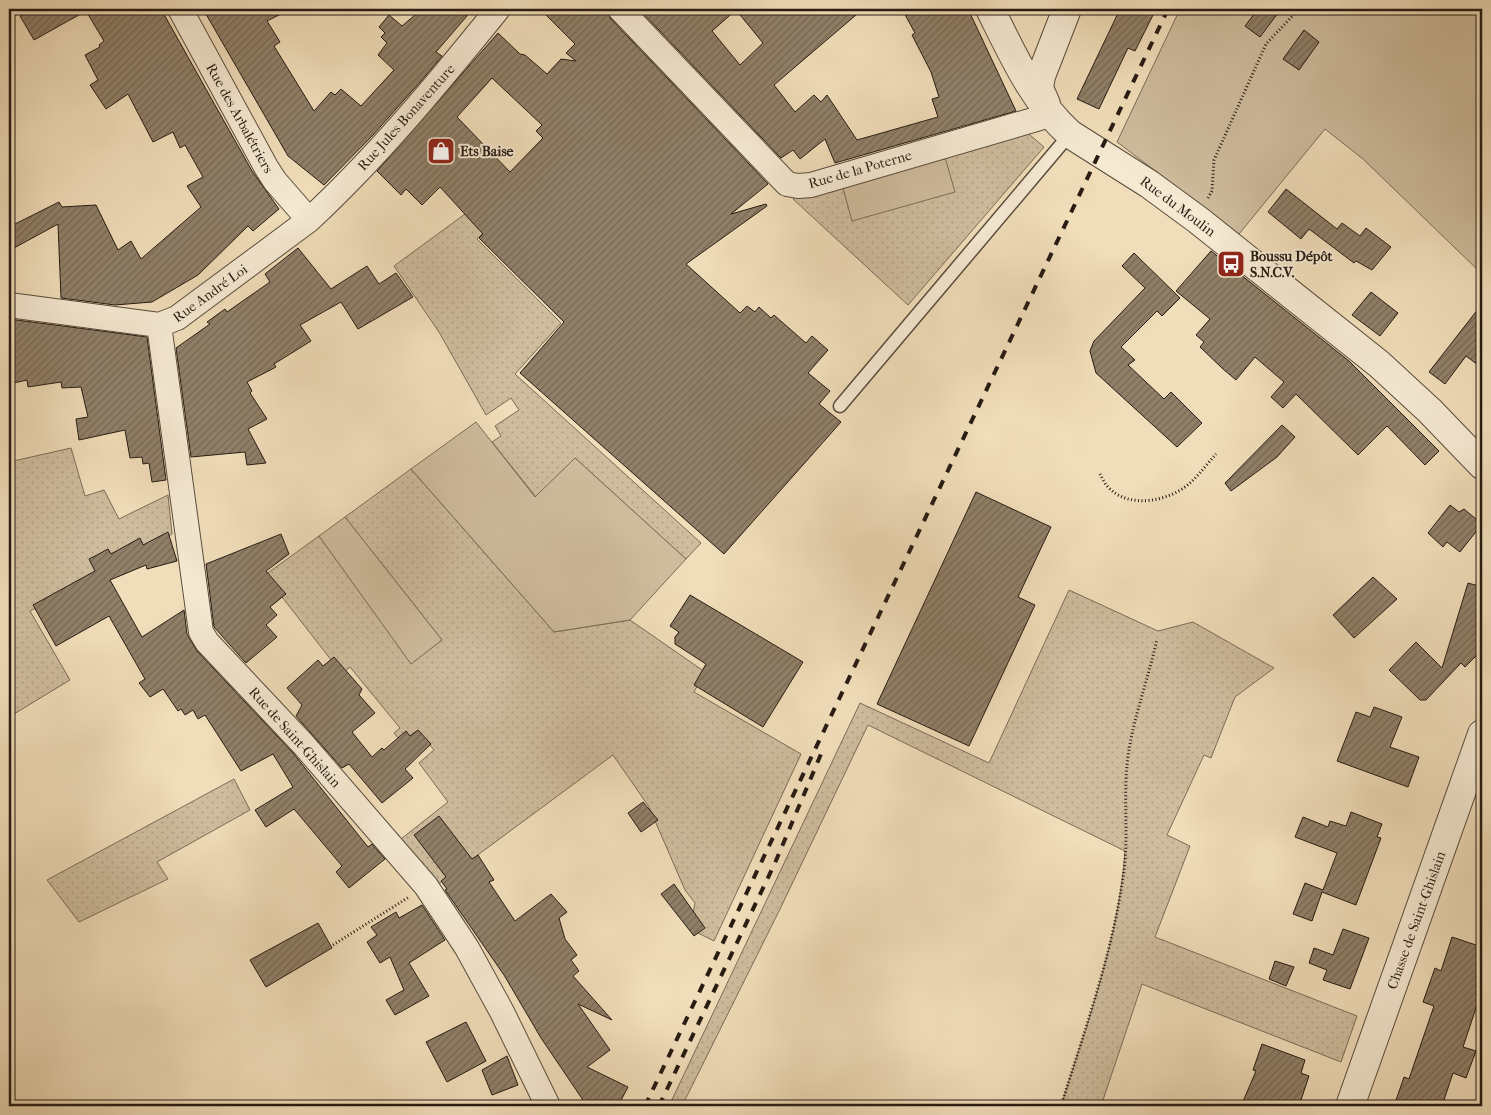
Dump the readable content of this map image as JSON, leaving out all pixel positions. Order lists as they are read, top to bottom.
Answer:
{
  "streets": {
    "street": [
      "Rue Jules Bonaventure",
      "Rue des Arbalétriers",
      "Rue de la Poterne",
      "Rue du Moulin",
      "Rue André Loi",
      "Rue de Saint-Ghislain",
      "Chasse de Saint-Ghislain"
    ]
  },
  "crossings": [
    ["Rue Jules Bonaventure", "Rue des Arbalétriers"],
    ["Rue Jules Bonaventure", "Rue André Loi"],
    ["Rue des Arbalétriers", "Rue André Loi"],
    ["Rue de la Poterne", "Rue du Moulin"],
    ["Rue André Loi", "Rue de Saint-Ghislain"]
  ],
  "places": {
    "shop": ["Ets Baise"],
    "bus stop": ["Boussu Dépôt S.N.C.V."]
  }
}
